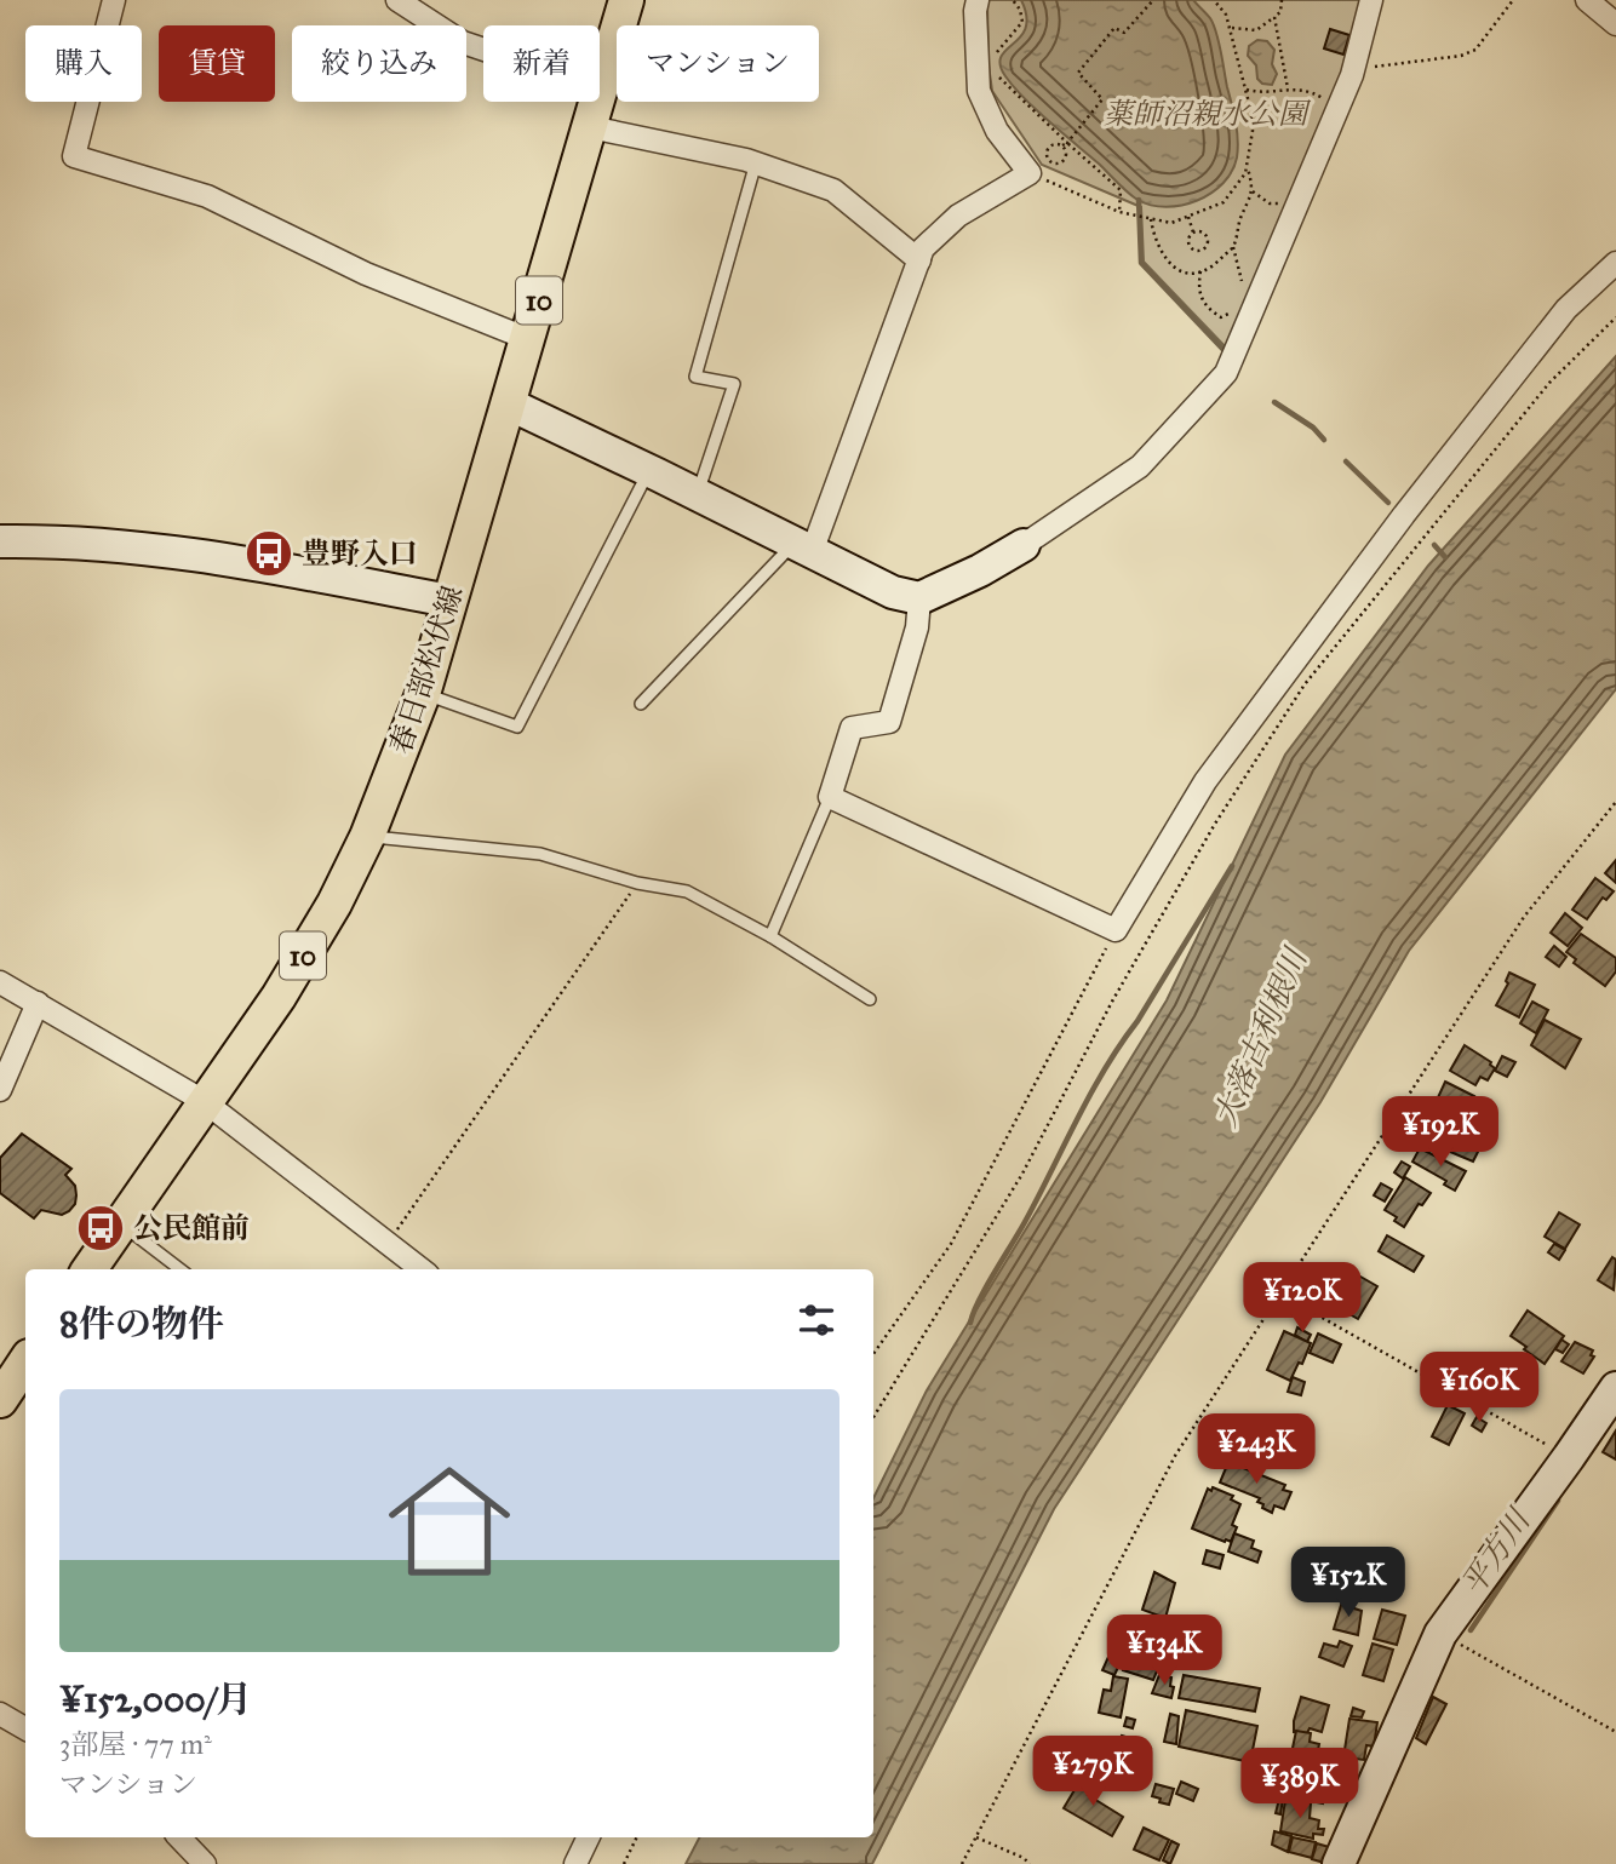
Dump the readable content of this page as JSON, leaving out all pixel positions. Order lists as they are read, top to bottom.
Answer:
{
  "streets": {
    "main road": ["10", "春日部松伏線"]
  },
  "water": ["大落古利根川", "平方川"],
  "parks": ["薬師沼親水公園"],
  "places": {
    "bus stop": ["豊野入口", "公民館前"]
  },
  "page": {
    "chip": [
      "購入",
      "賃貸",
      "絞り込み",
      "新着",
      "マンション"
    ],
    "price": [
      "¥192K",
      "¥120K",
      "¥160K",
      "¥243K",
      "¥152K",
      "¥134K",
      "¥279K",
      "¥389K"
    ],
    "heading": "8件の物件",
    "list": [
      {
        "name": "¥152,000/月",
        "note": "3部屋 · 77 m² · マンション"
      }
    ]
  }
}
